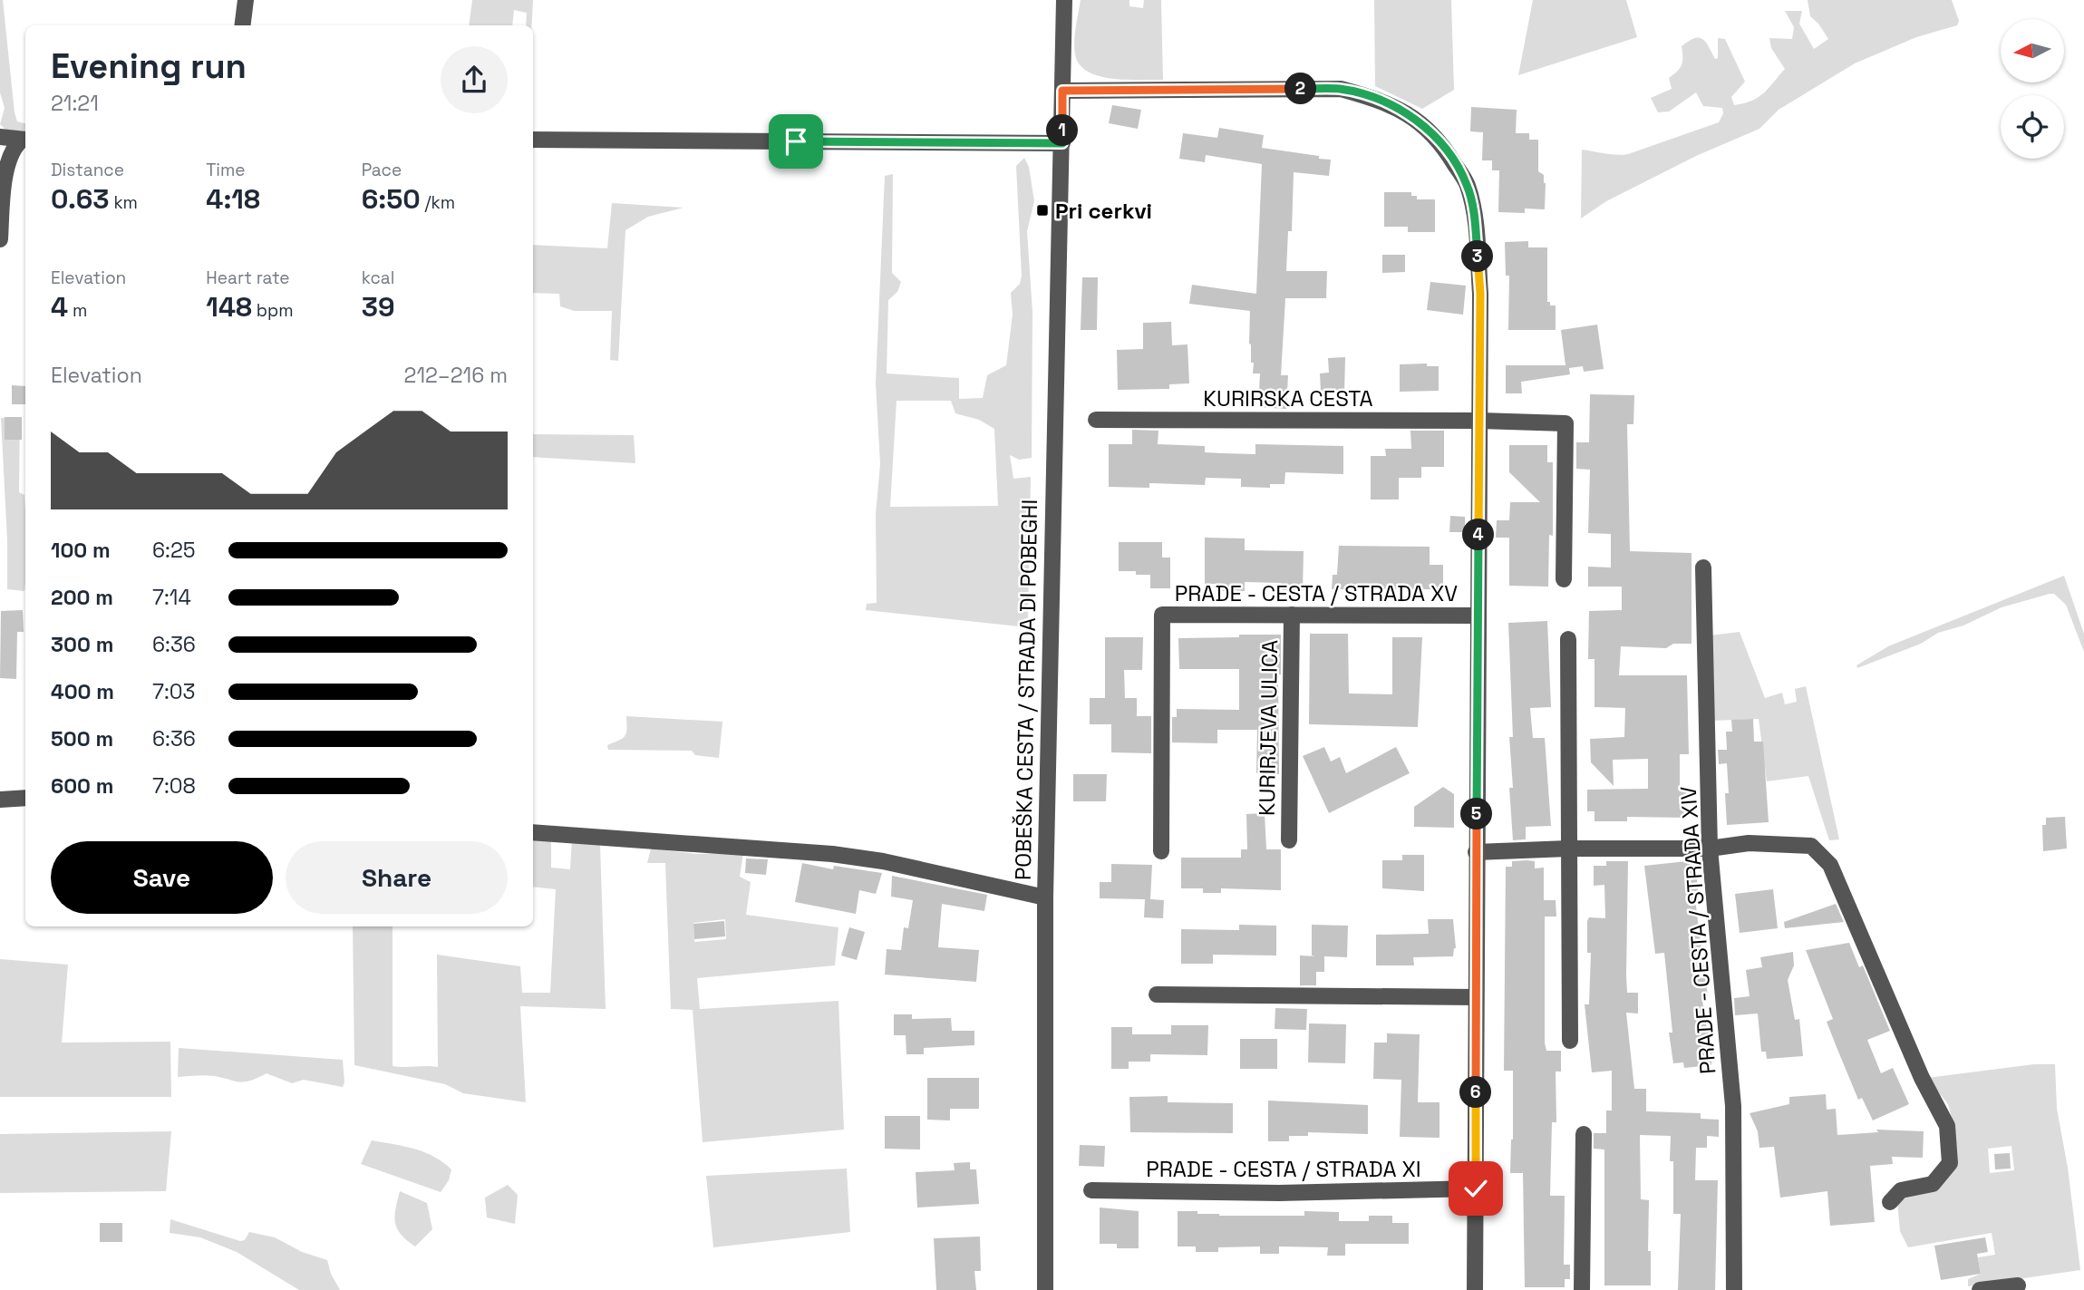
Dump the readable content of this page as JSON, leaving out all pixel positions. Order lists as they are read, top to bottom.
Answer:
{
  "streets": {
    "street": [
      "KURIRSKA CESTA",
      "PRADE - CESTA / STRADA XV",
      "POBEŠKA CESTA / STRADA DI POBEGHI",
      "KURIRJEVA ULICA",
      "PRADE - CESTA / STRADA XIV",
      "PRADE - CESTA / STRADA XI"
    ]
  },
  "crossings": [
    ["PRADE - CESTA / STRADA XV", "KURIRJEVA ULICA"]
  ],
  "places": {
    "transit": ["Pri cerkvi"]
  },
  "north": "left",
  "page": {
    "heading": ["Evening run", "21:21"],
    "pins": [
      "2",
      "1",
      "3",
      "4",
      "5",
      "6"
    ],
    "stats": [
      ["Distance", "0.63 km"],
      ["Time", "4:18"],
      ["Pace", "6:50 /km"],
      ["Elevation", "4 m"],
      ["Heart rate", "148 bpm"],
      ["kcal", "39"]
    ],
    "chart": ["Elevation", "212–216 m"],
    "list": [
      {
        "name": "100 m",
        "note": "6:25"
      },
      {
        "name": "200 m",
        "note": "7:14"
      },
      {
        "name": "300 m",
        "note": "6:36"
      },
      {
        "name": "400 m",
        "note": "7:03"
      },
      {
        "name": "500 m",
        "note": "6:36"
      },
      {
        "name": "600 m",
        "note": "7:08"
      }
    ],
    "buttons": ["Save", "Share"]
  }
}
